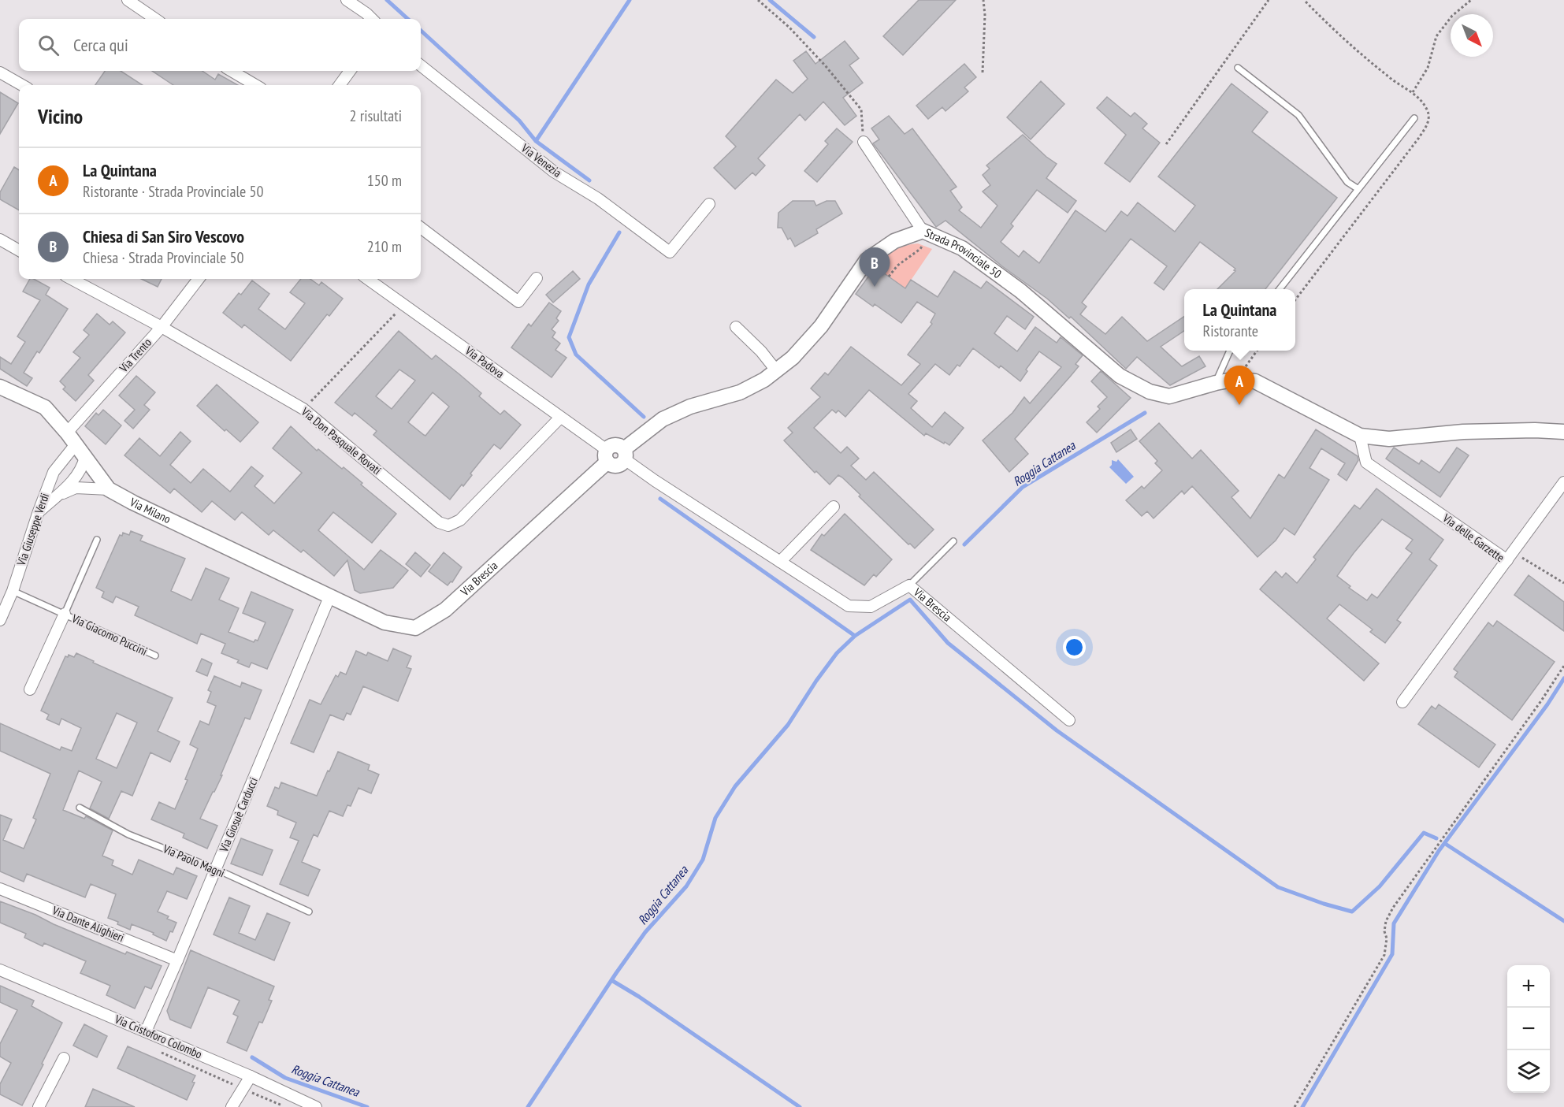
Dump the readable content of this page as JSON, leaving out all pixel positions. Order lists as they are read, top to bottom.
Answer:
{
  "streets": {
    "street": [
      "Via Venezia",
      "Strada Provinciale 50",
      "Via Trento",
      "Via Padova",
      "Via Don Pasquale Rovati",
      "Via Milano",
      "Via Giuseppe Verdi",
      "Via delle Garzette",
      "Via Brescia",
      "Via Giacomo Puccini",
      "Via Giosuè Carducci",
      "Via Dante Alighieri",
      "Via Cristoforo Colombo"
    ],
    "lane": ["Via Paolo Magni"]
  },
  "crossings": [
    ["Strada Provinciale 50", "Via delle Garzette"],
    ["Strada Provinciale 50", "Via Brescia"],
    ["Via Trento", "Via Don Pasquale Rovati"],
    ["Via Trento", "Via Milano"],
    ["Via Trento", "Via Giuseppe Verdi"],
    ["Via Padova", "Via Don Pasquale Rovati"],
    ["Via Padova", "Via Brescia"],
    ["Via Milano", "Via Giuseppe Verdi"],
    ["Via Milano", "Via Brescia"],
    ["Via Milano", "Via Giosuè Carducci"],
    ["Via Giuseppe Verdi", "Via Giacomo Puccini"],
    ["Via Brescia", "Via Giosuè Carducci"],
    ["Via Giosuè Carducci", "Via Paolo Magni"],
    ["Via Giosuè Carducci", "Via Dante Alighieri"],
    ["Via Giosuè Carducci", "Via Cristoforo Colombo"]
  ],
  "water": ["Roggia Cattanea"],
  "north": "bottom right",
  "page": {
    "search": "Cerca qui",
    "heading": ["Vicino", "2 risultati"],
    "list": [
      {
        "mark": "A",
        "name": "La Quintana",
        "note": "Ristorante · Strada Provinciale 50",
        "value": "150 m"
      },
      {
        "mark": "B",
        "name": "Chiesa di San Siro Vescovo",
        "note": "Chiesa · Strada Provinciale 50",
        "value": "210 m"
      }
    ],
    "pins": ["B", "A"],
    "popup": ["La Quintana", "Ristorante"],
    "map_buttons": ["+", "−"]
  }
}
